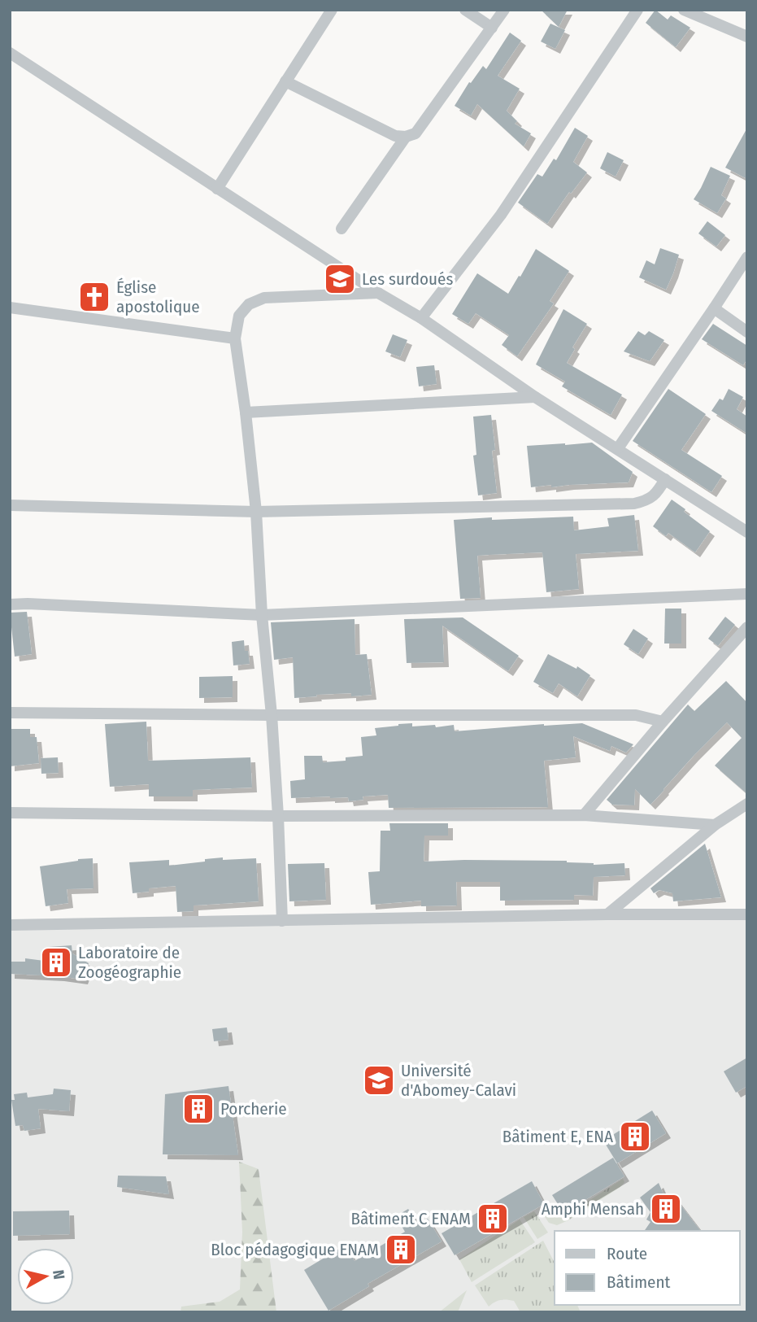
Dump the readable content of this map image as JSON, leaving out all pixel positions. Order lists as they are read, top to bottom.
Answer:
{
  "places": {
    "school or university": ["Les surdoués", "Université d'Abomey-Calavi"],
    "church": ["Église apostolique"],
    "building": [
      "Laboratoire de Zoogéographie",
      "Porcherie",
      "Bâtiment E, ENA",
      "Amphi Mensah",
      "Bâtiment C ENAM",
      "Bloc pédagogique ENAM"
    ]
  },
  "legend": ["Route", "Bâtiment"],
  "north": "right"
}
